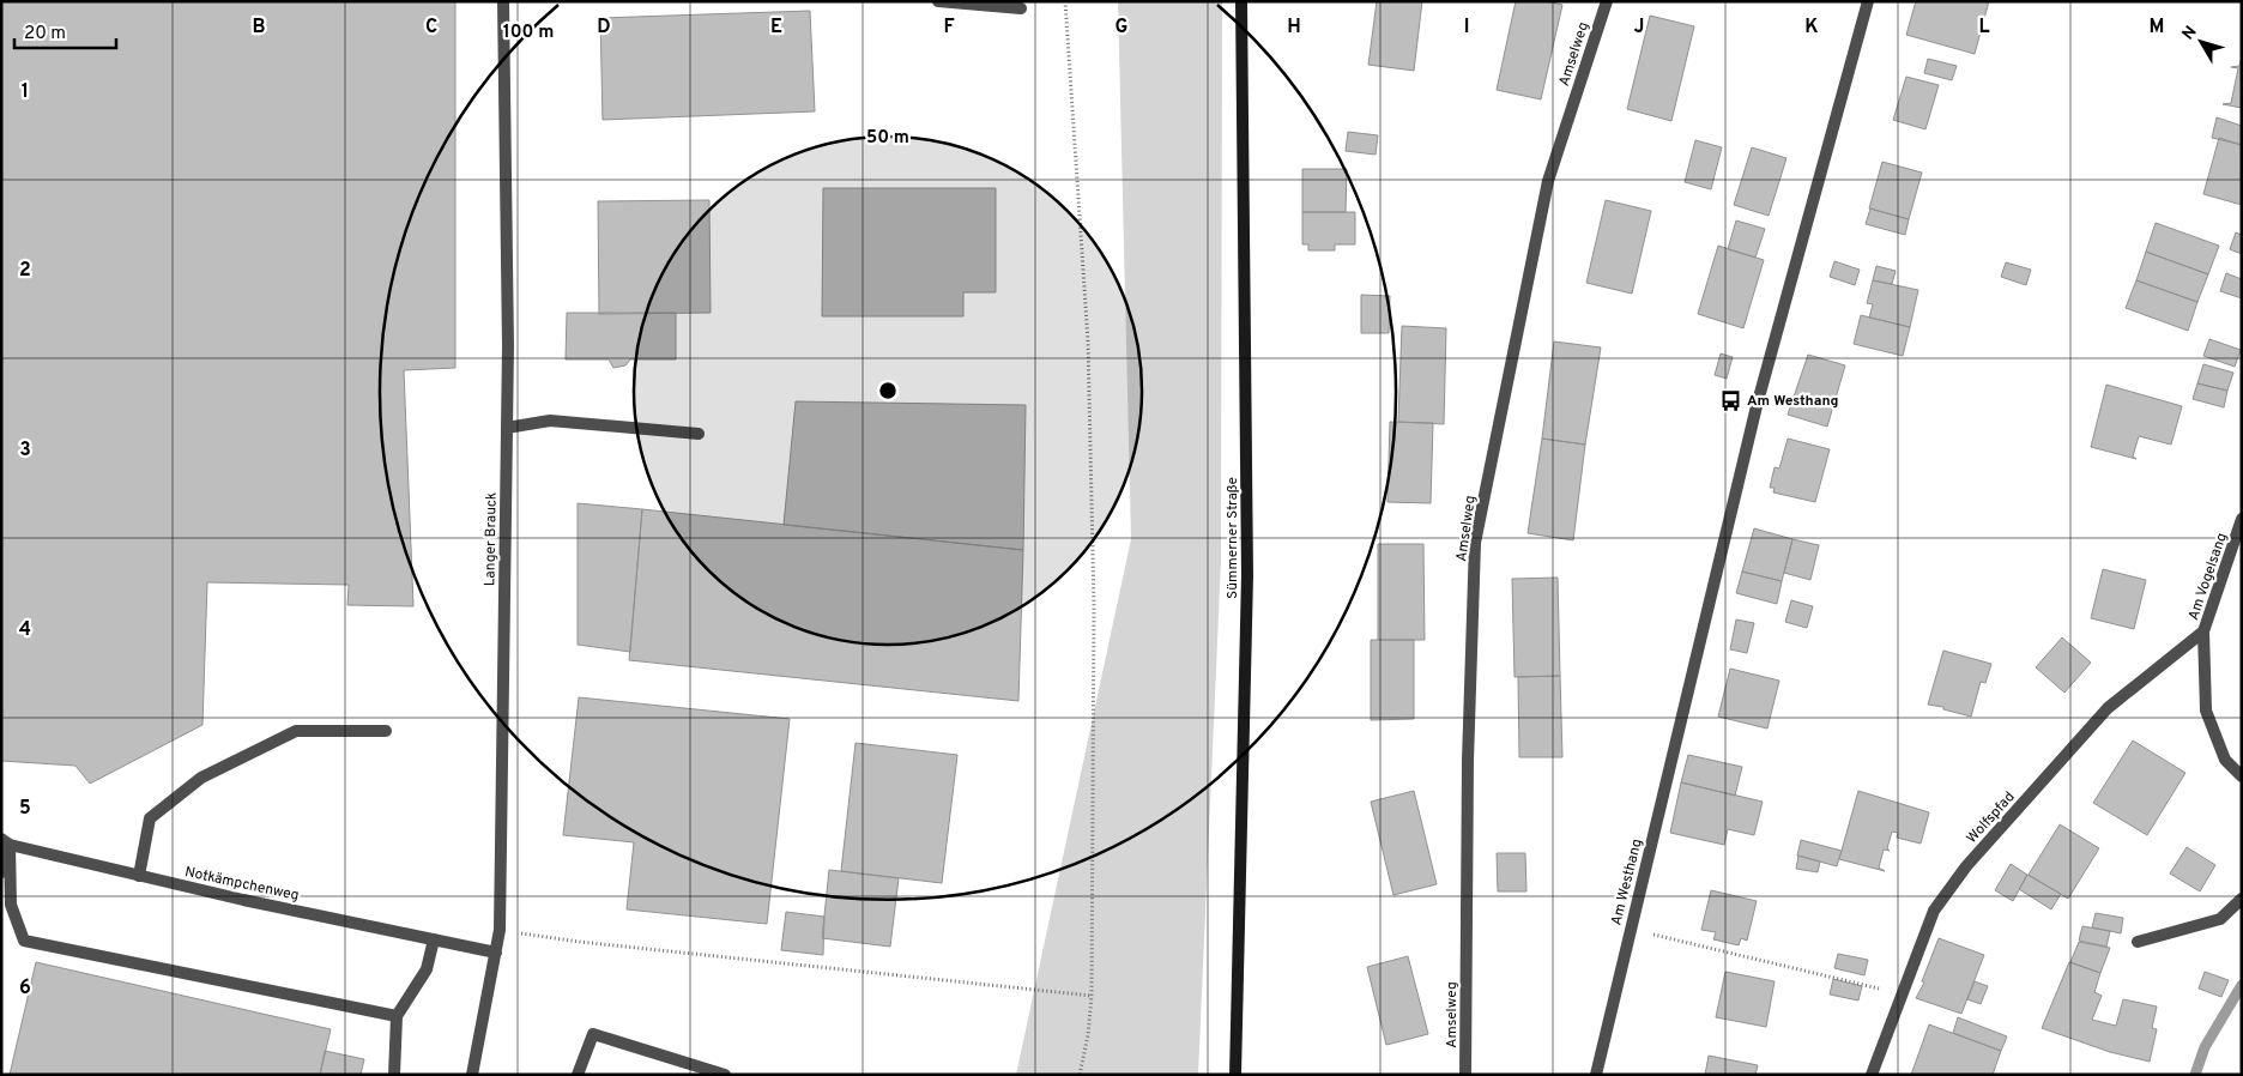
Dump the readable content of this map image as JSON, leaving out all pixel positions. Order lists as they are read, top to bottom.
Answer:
{
  "streets": {
    "main road": ["Sümmerner Straße"],
    "street": [
      "Amselweg",
      "Langer Brauck",
      "Am Vogelsang",
      "Wolfspfad",
      "Am Westhang",
      "Notkämpchenweg"
    ]
  },
  "crossings": [
    ["Langer Brauck", "Notkämpchenweg"],
    ["Am Vogelsang", "Wolfspfad"]
  ],
  "places": {
    "bus stop": ["Am Westhang"]
  },
  "scale_bar": "20 m",
  "north": "top left",
  "grid": {
    "columns": [
      "B",
      "C",
      "D",
      "E",
      "F",
      "G",
      "H",
      "I",
      "J",
      "K",
      "L",
      "M"
    ],
    "rows": [
      "1",
      "2",
      "3",
      "4",
      "5",
      "6"
    ]
  },
  "rings": ["100 m", "50 m"]
}
